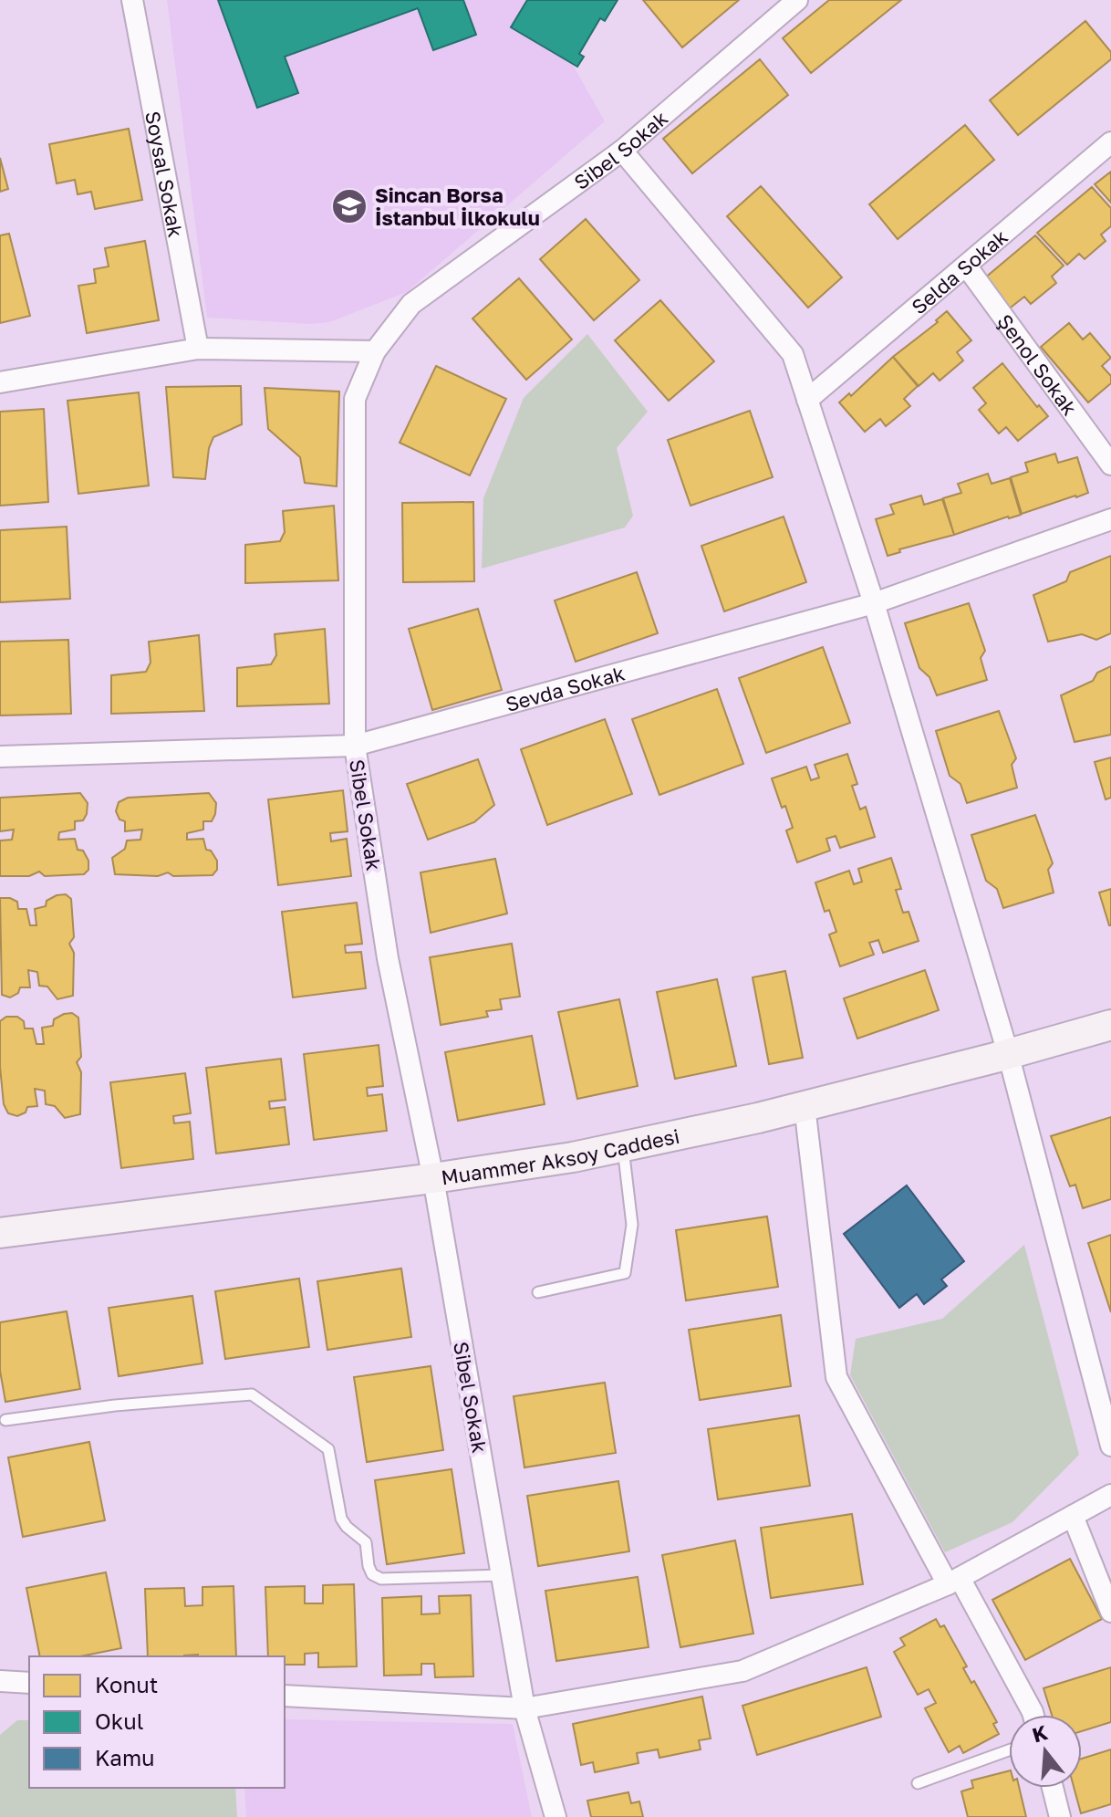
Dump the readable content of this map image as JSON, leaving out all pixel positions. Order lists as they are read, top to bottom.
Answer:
{
  "streets": {
    "street": [
      "Sibel Sokak",
      "Soysal Sokak",
      "Selda Sokak",
      "Şenol Sokak",
      "Sevda Sokak",
      "Muammer Aksoy Caddesi"
    ]
  },
  "crossings": [
    ["Sibel Sokak", "Sevda Sokak"],
    ["Sibel Sokak", "Muammer Aksoy Caddesi"],
    ["Selda Sokak", "Şenol Sokak"]
  ],
  "places": {
    "school or university": ["Sincan Borsa İstanbul İlkokulu"]
  },
  "legend": ["Konut", "Okul", "Kamu"],
  "north": "top"
}
